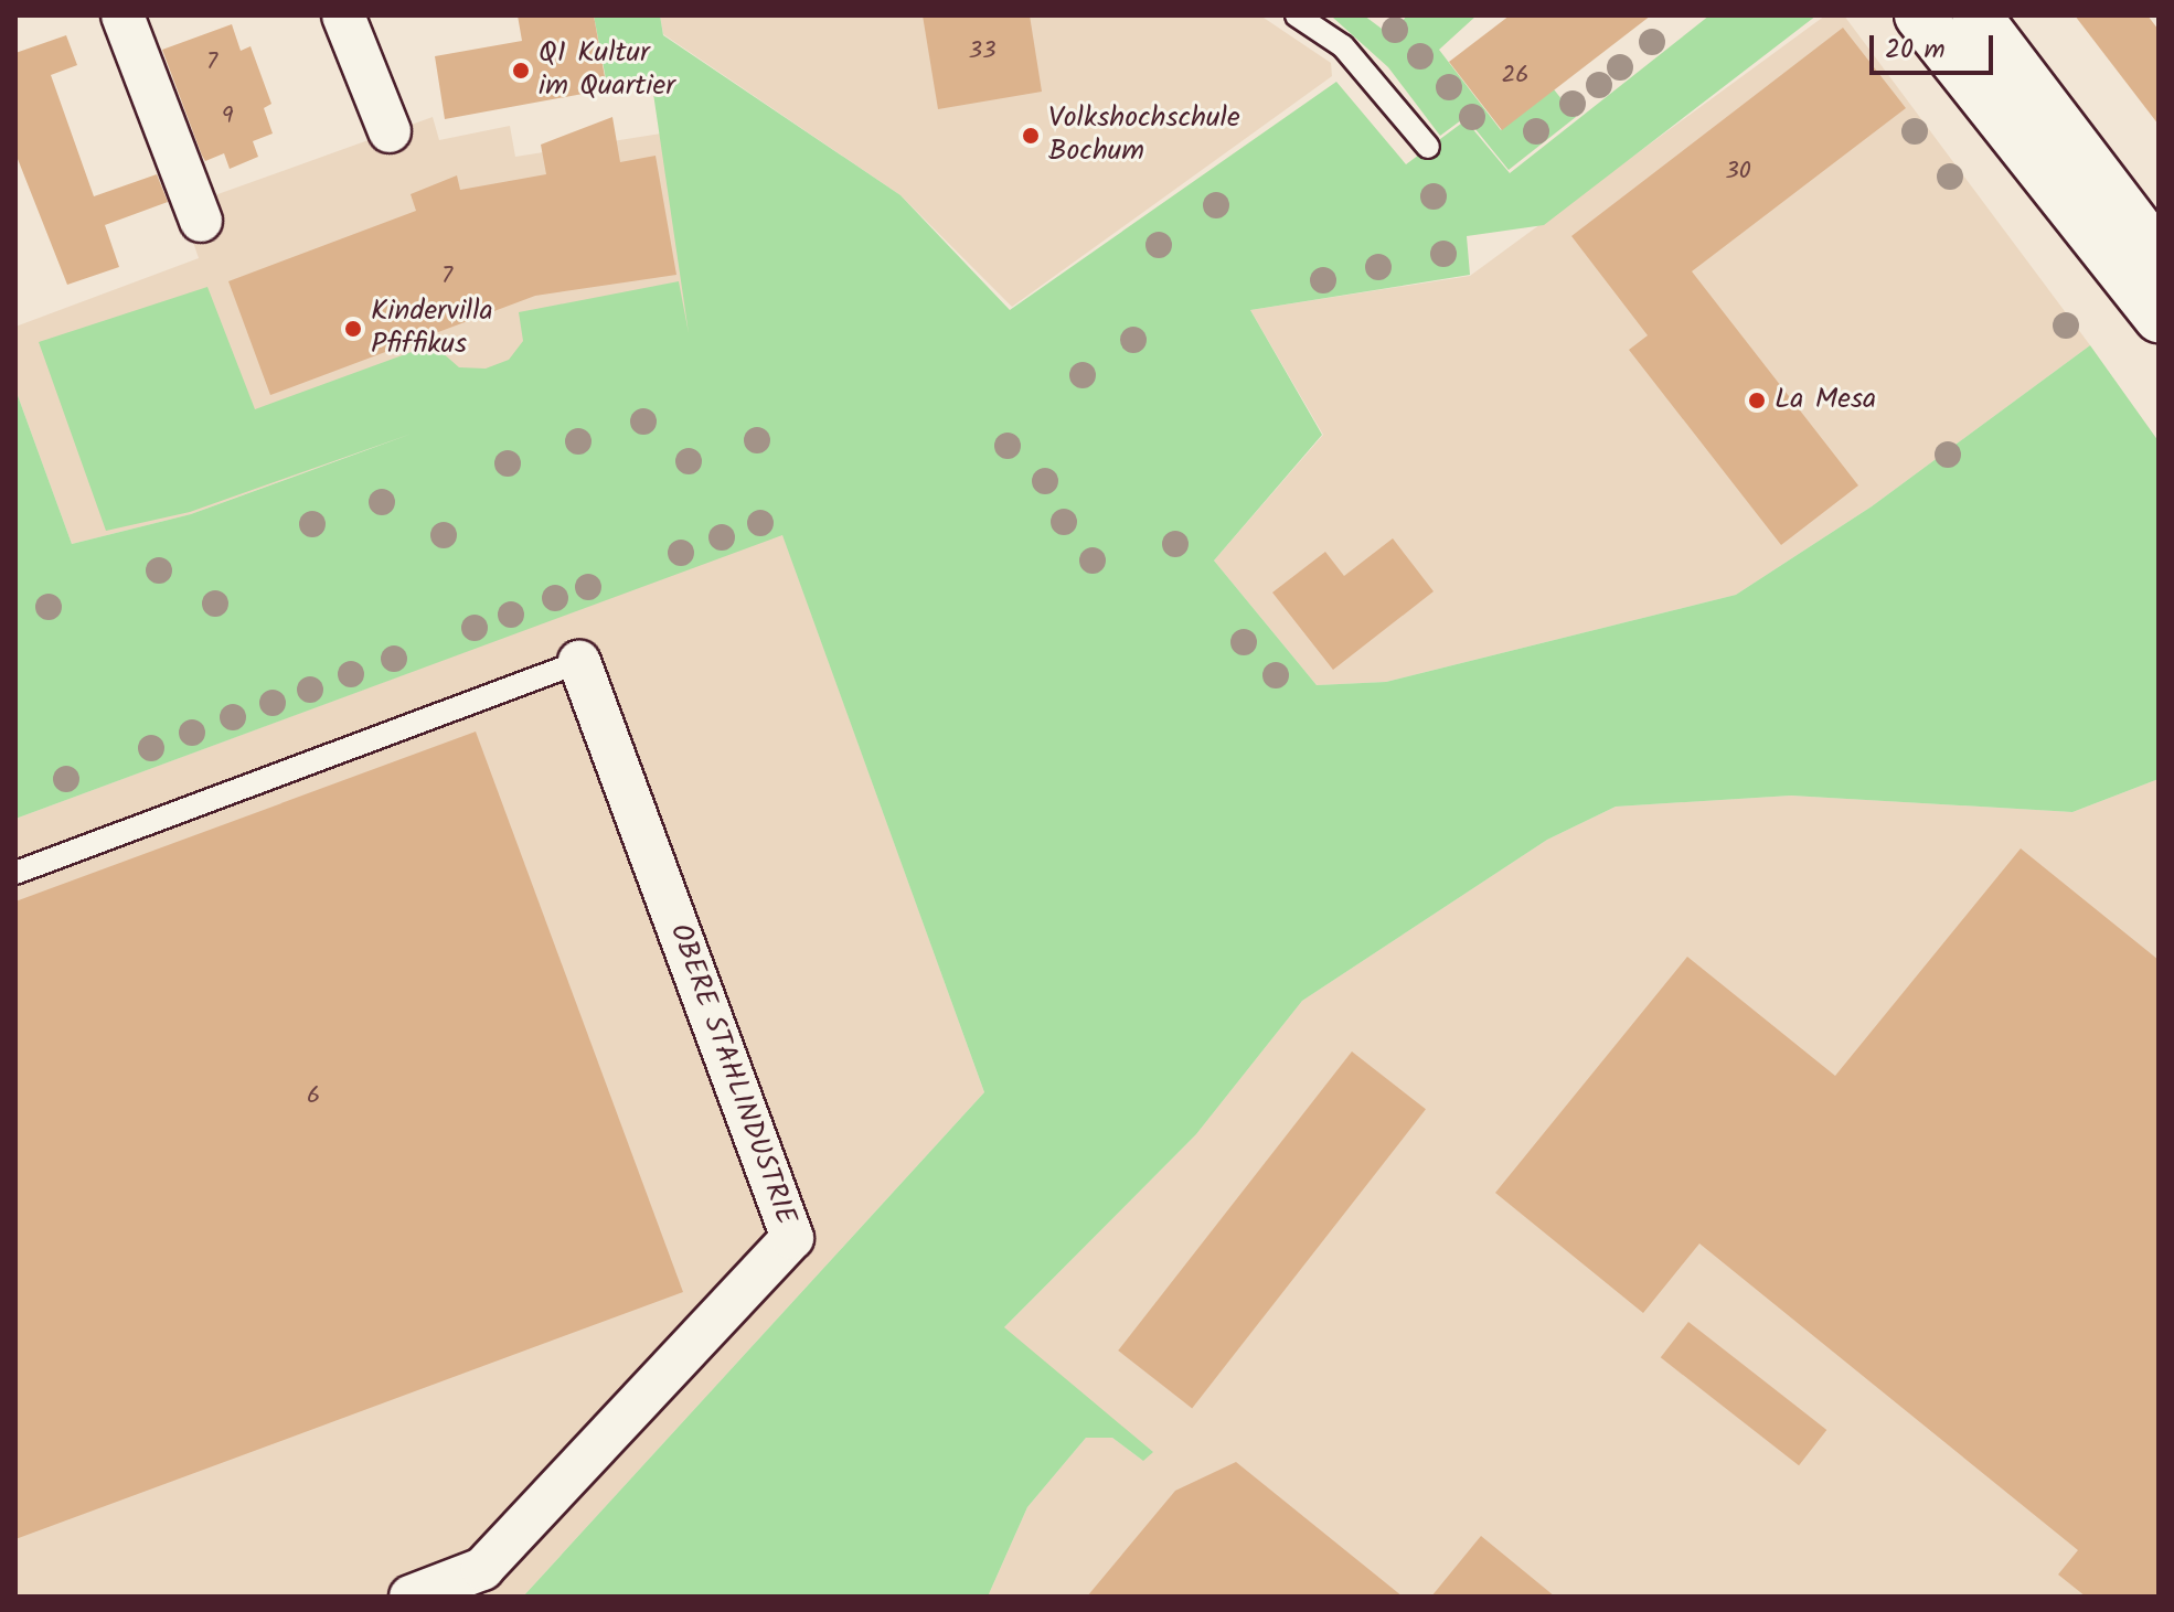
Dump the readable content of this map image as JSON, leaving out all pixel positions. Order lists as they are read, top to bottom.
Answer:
{
  "streets": {
    "street": ["OBERE STAHLINDUSTRIE"]
  },
  "places": [
    "Q1 Kultur im Quartier",
    "Volkshochschule Bochum",
    "Kindervilla Pfiffikus",
    "La Mesa"
  ],
  "house_numbers": [
    "33",
    "7",
    "26",
    "9",
    "30",
    "7",
    "6"
  ],
  "scale_bar": "20 m"
}
